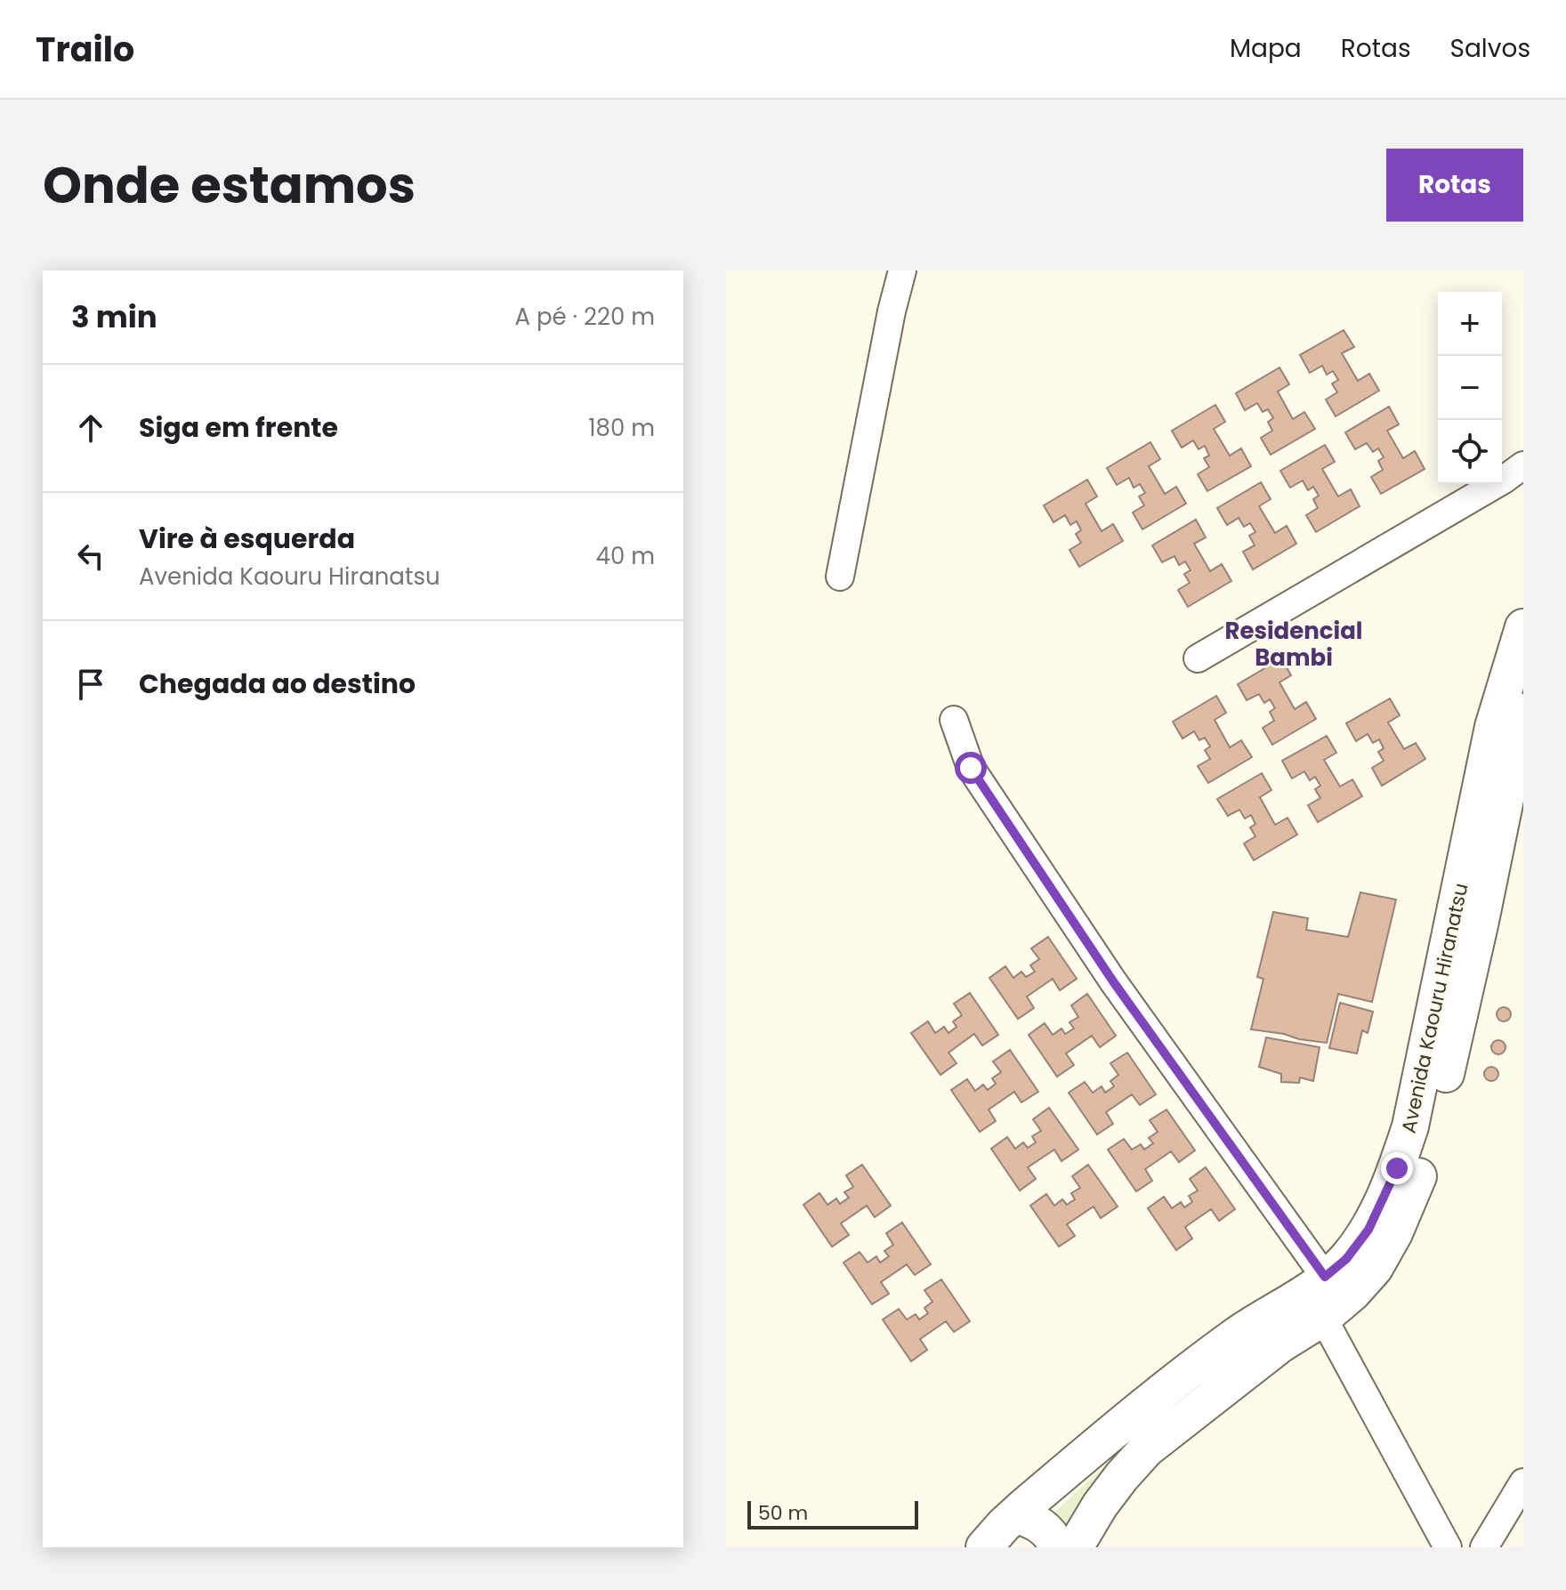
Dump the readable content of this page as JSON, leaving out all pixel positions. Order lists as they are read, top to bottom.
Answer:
{
  "streets": {
    "main road": ["Avenida Kaouru Hiranatsu"]
  },
  "districts": ["Residencial Bambi"],
  "scale_bar": "50 m",
  "page": {
    "header": "Trailo",
    "nav": ["Mapa", "Rotas", "Salvos"],
    "title": "Onde estamos",
    "buttons": "Rotas",
    "heading": ["3 min", "A pé · 220 m"],
    "map_buttons": ["+", "−"],
    "list": [
      ["Siga em frente", "180 m"],
      ["Vire à esquerda", "Avenida Kaouru Hiranatsu", "40 m"],
      "Chegada ao destino"
    ],
    "scale": "50 m"
  }
}
